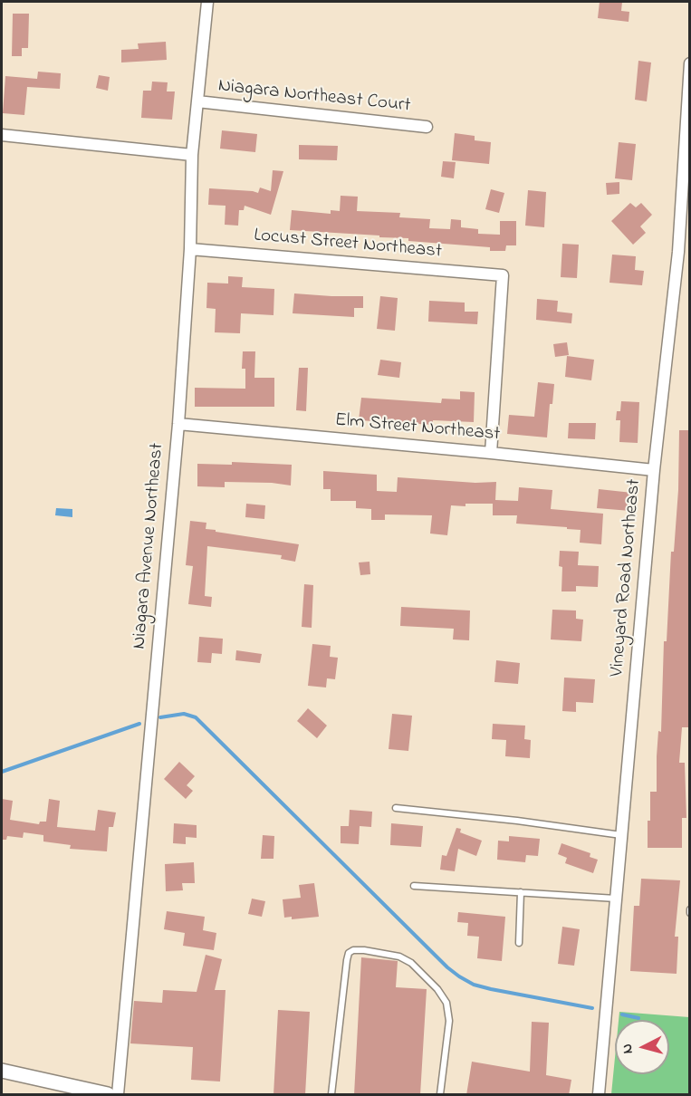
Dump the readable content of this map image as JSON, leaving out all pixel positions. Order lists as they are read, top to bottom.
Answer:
{
  "streets": {
    "street": [
      "Niagara Northeast Court",
      "Locust Street Northeast",
      "Elm Street Northeast",
      "Niagara Avenue Northeast",
      "Vineyard Road Northeast"
    ]
  },
  "crossings": [
    ["Niagara Northeast Court", "Niagara Avenue Northeast"],
    ["Locust Street Northeast", "Elm Street Northeast"],
    ["Locust Street Northeast", "Niagara Avenue Northeast"],
    ["Elm Street Northeast", "Niagara Avenue Northeast"],
    ["Elm Street Northeast", "Vineyard Road Northeast"]
  ],
  "north": "left"
}
